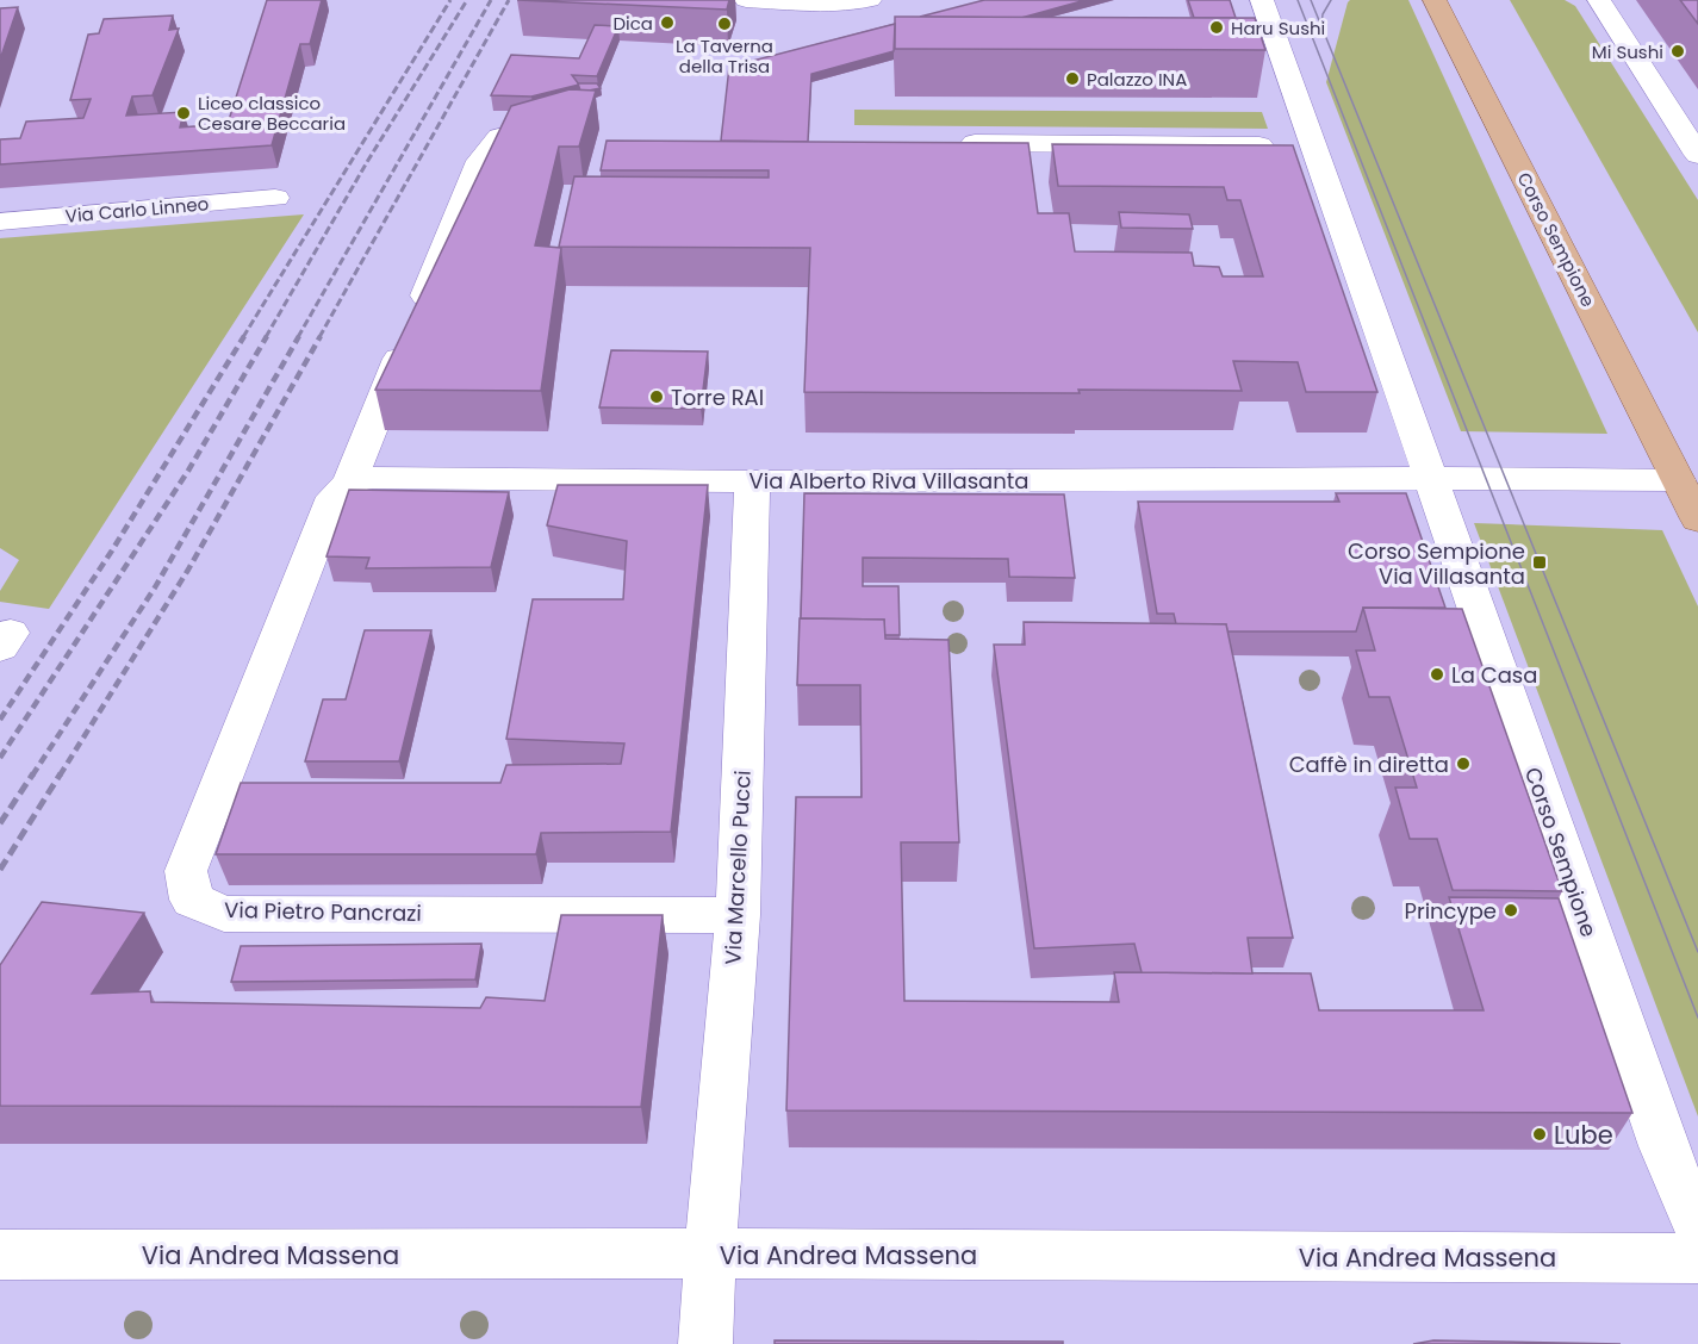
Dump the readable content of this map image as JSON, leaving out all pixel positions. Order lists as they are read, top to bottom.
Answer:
{
  "streets": {
    "main road": ["Corso Sempione"],
    "street": [
      "Via Carlo Linneo",
      "Via Alberto Riva Villasanta",
      "Via Marcello Pucci",
      "Via Pietro Pancrazi",
      "Via Andrea Massena"
    ]
  },
  "crossings": [
    ["Corso Sempione", "Via Alberto Riva Villasanta"],
    ["Via Alberto Riva Villasanta", "Via Marcello Pucci"],
    ["Via Alberto Riva Villasanta", "Via Pietro Pancrazi"],
    ["Via Marcello Pucci", "Via Pietro Pancrazi"],
    ["Via Marcello Pucci", "Via Andrea Massena"]
  ],
  "places": {
    "other": [
      "Dica",
      "La Taverna della Trisa",
      "Haru Sushi",
      "Mi Sushi",
      "Palazzo INA",
      "Liceo classico Cesare Beccaria",
      "Torre RAI",
      "La Casa",
      "Caffè in diretta",
      "Princype",
      "Lube"
    ],
    "transit": ["Corso Sempione Via Villasanta"]
  }
}
